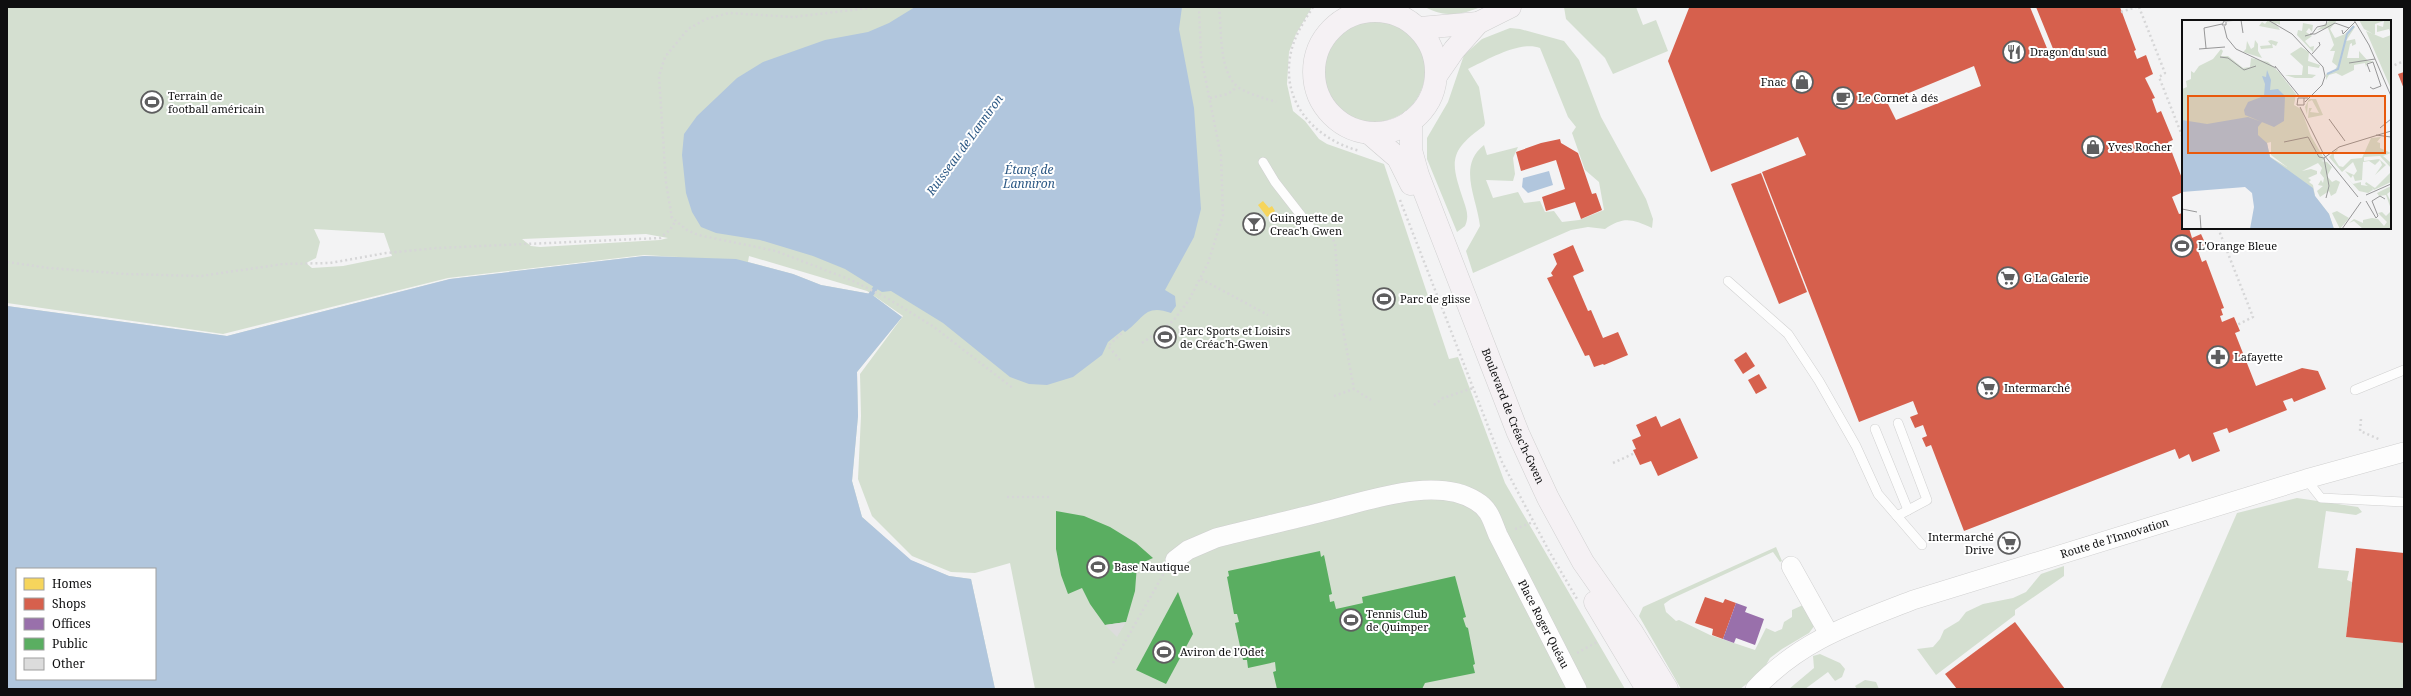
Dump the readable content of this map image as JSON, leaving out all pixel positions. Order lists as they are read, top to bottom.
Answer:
{
  "streets": {
    "street": ["Boulevard de Créac'h-Gwen", "Route de l'Innovation", "Place Roger Quéau"]
  },
  "water": ["Ruisseau de Lanniron", "Étang de Lanniron"],
  "places": {
    "restaurant": ["Dragon du sud"],
    "shop": ["Fnac", "Yves Rocher"],
    "cafe": ["Le Cornet à dés"],
    "sports": [
      "Terrain de football américain",
      "L'Orange Bleue",
      "Parc de glisse",
      "Parc Sports et Loisirs de Créac'h-Gwen",
      "Base Nautique",
      "Tennis Club de Quimper",
      "Aviron de l'Odet"
    ],
    "bar": ["Guinguette de Creac'h Gwen"],
    "supermarket": ["G La Galerie", "Intermarché", "Intermarché Drive"],
    "pharmacy": ["Lafayette"]
  },
  "legend": [
    "Homes",
    "Shops",
    "Offices",
    "Public",
    "Other"
  ]
}
